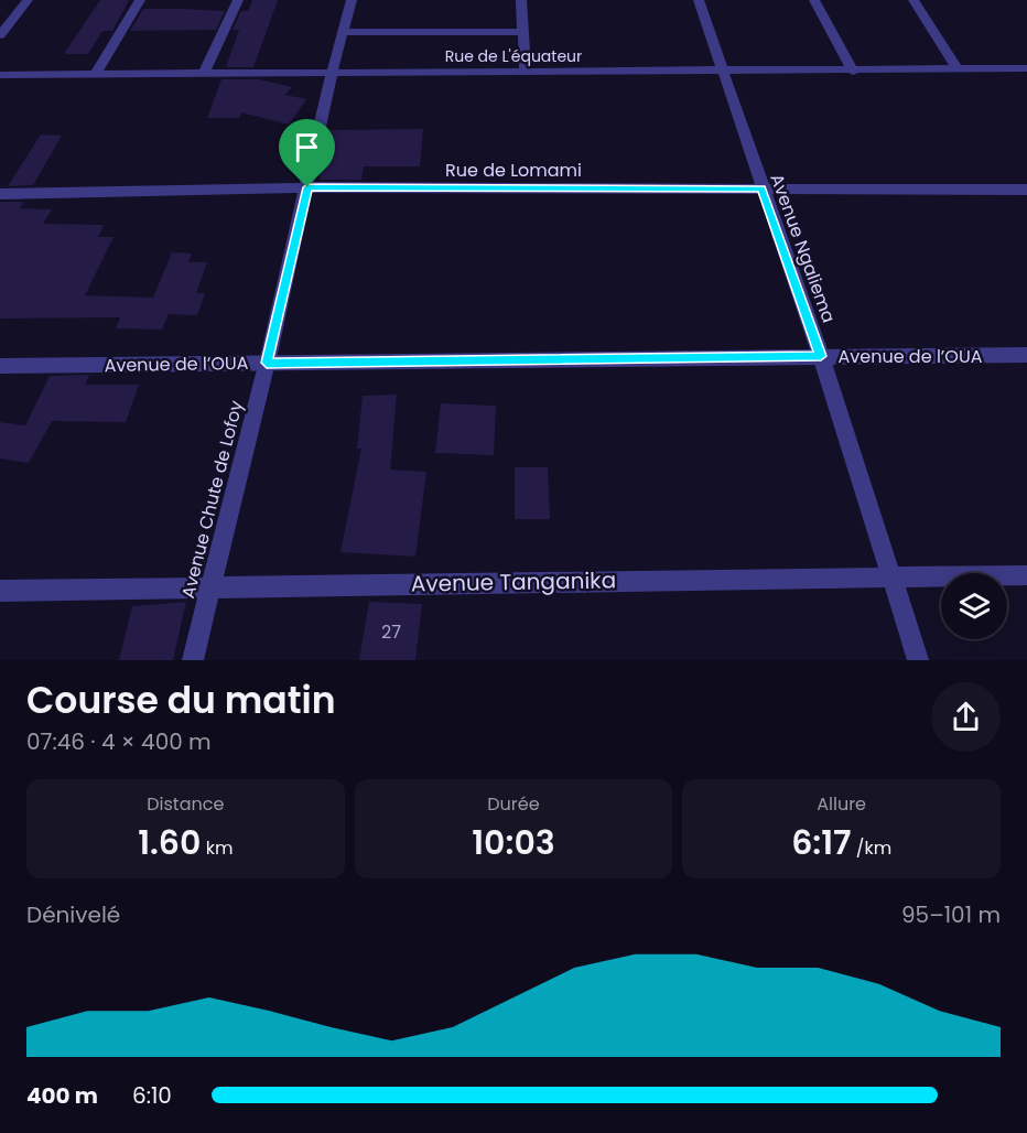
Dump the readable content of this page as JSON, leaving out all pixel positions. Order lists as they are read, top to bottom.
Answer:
{
  "streets": {
    "street": [
      "Rue de L'équateur",
      "Rue de Lomami",
      "Avenue Ngaliema",
      "Avenue de l’OUA",
      "Avenue Chute de Lofoy",
      "Avenue Tanganika"
    ]
  },
  "crossings": [
    ["Rue de L'équateur", "Avenue Ngaliema"],
    ["Rue de L'équateur", "Avenue Chute de Lofoy"],
    ["Rue de Lomami", "Avenue Ngaliema"],
    ["Rue de Lomami", "Avenue Chute de Lofoy"],
    ["Avenue Ngaliema", "Avenue de l’OUA"],
    ["Avenue Ngaliema", "Avenue Tanganika"],
    ["Avenue de l’OUA", "Avenue Chute de Lofoy"],
    ["Avenue Chute de Lofoy", "Avenue Tanganika"]
  ],
  "house_numbers": ["27"],
  "page": {
    "heading": ["Course du matin", "07:46 · 4 × 400 m"],
    "stats": [
      ["Distance", "1.60 km"],
      ["Durée", "10:03"],
      ["Allure", "6:17 /km"]
    ],
    "chart": ["Dénivelé", "95–101 m"],
    "list": [
      {
        "name": "400 m",
        "note": "6:10"
      }
    ]
  }
}
